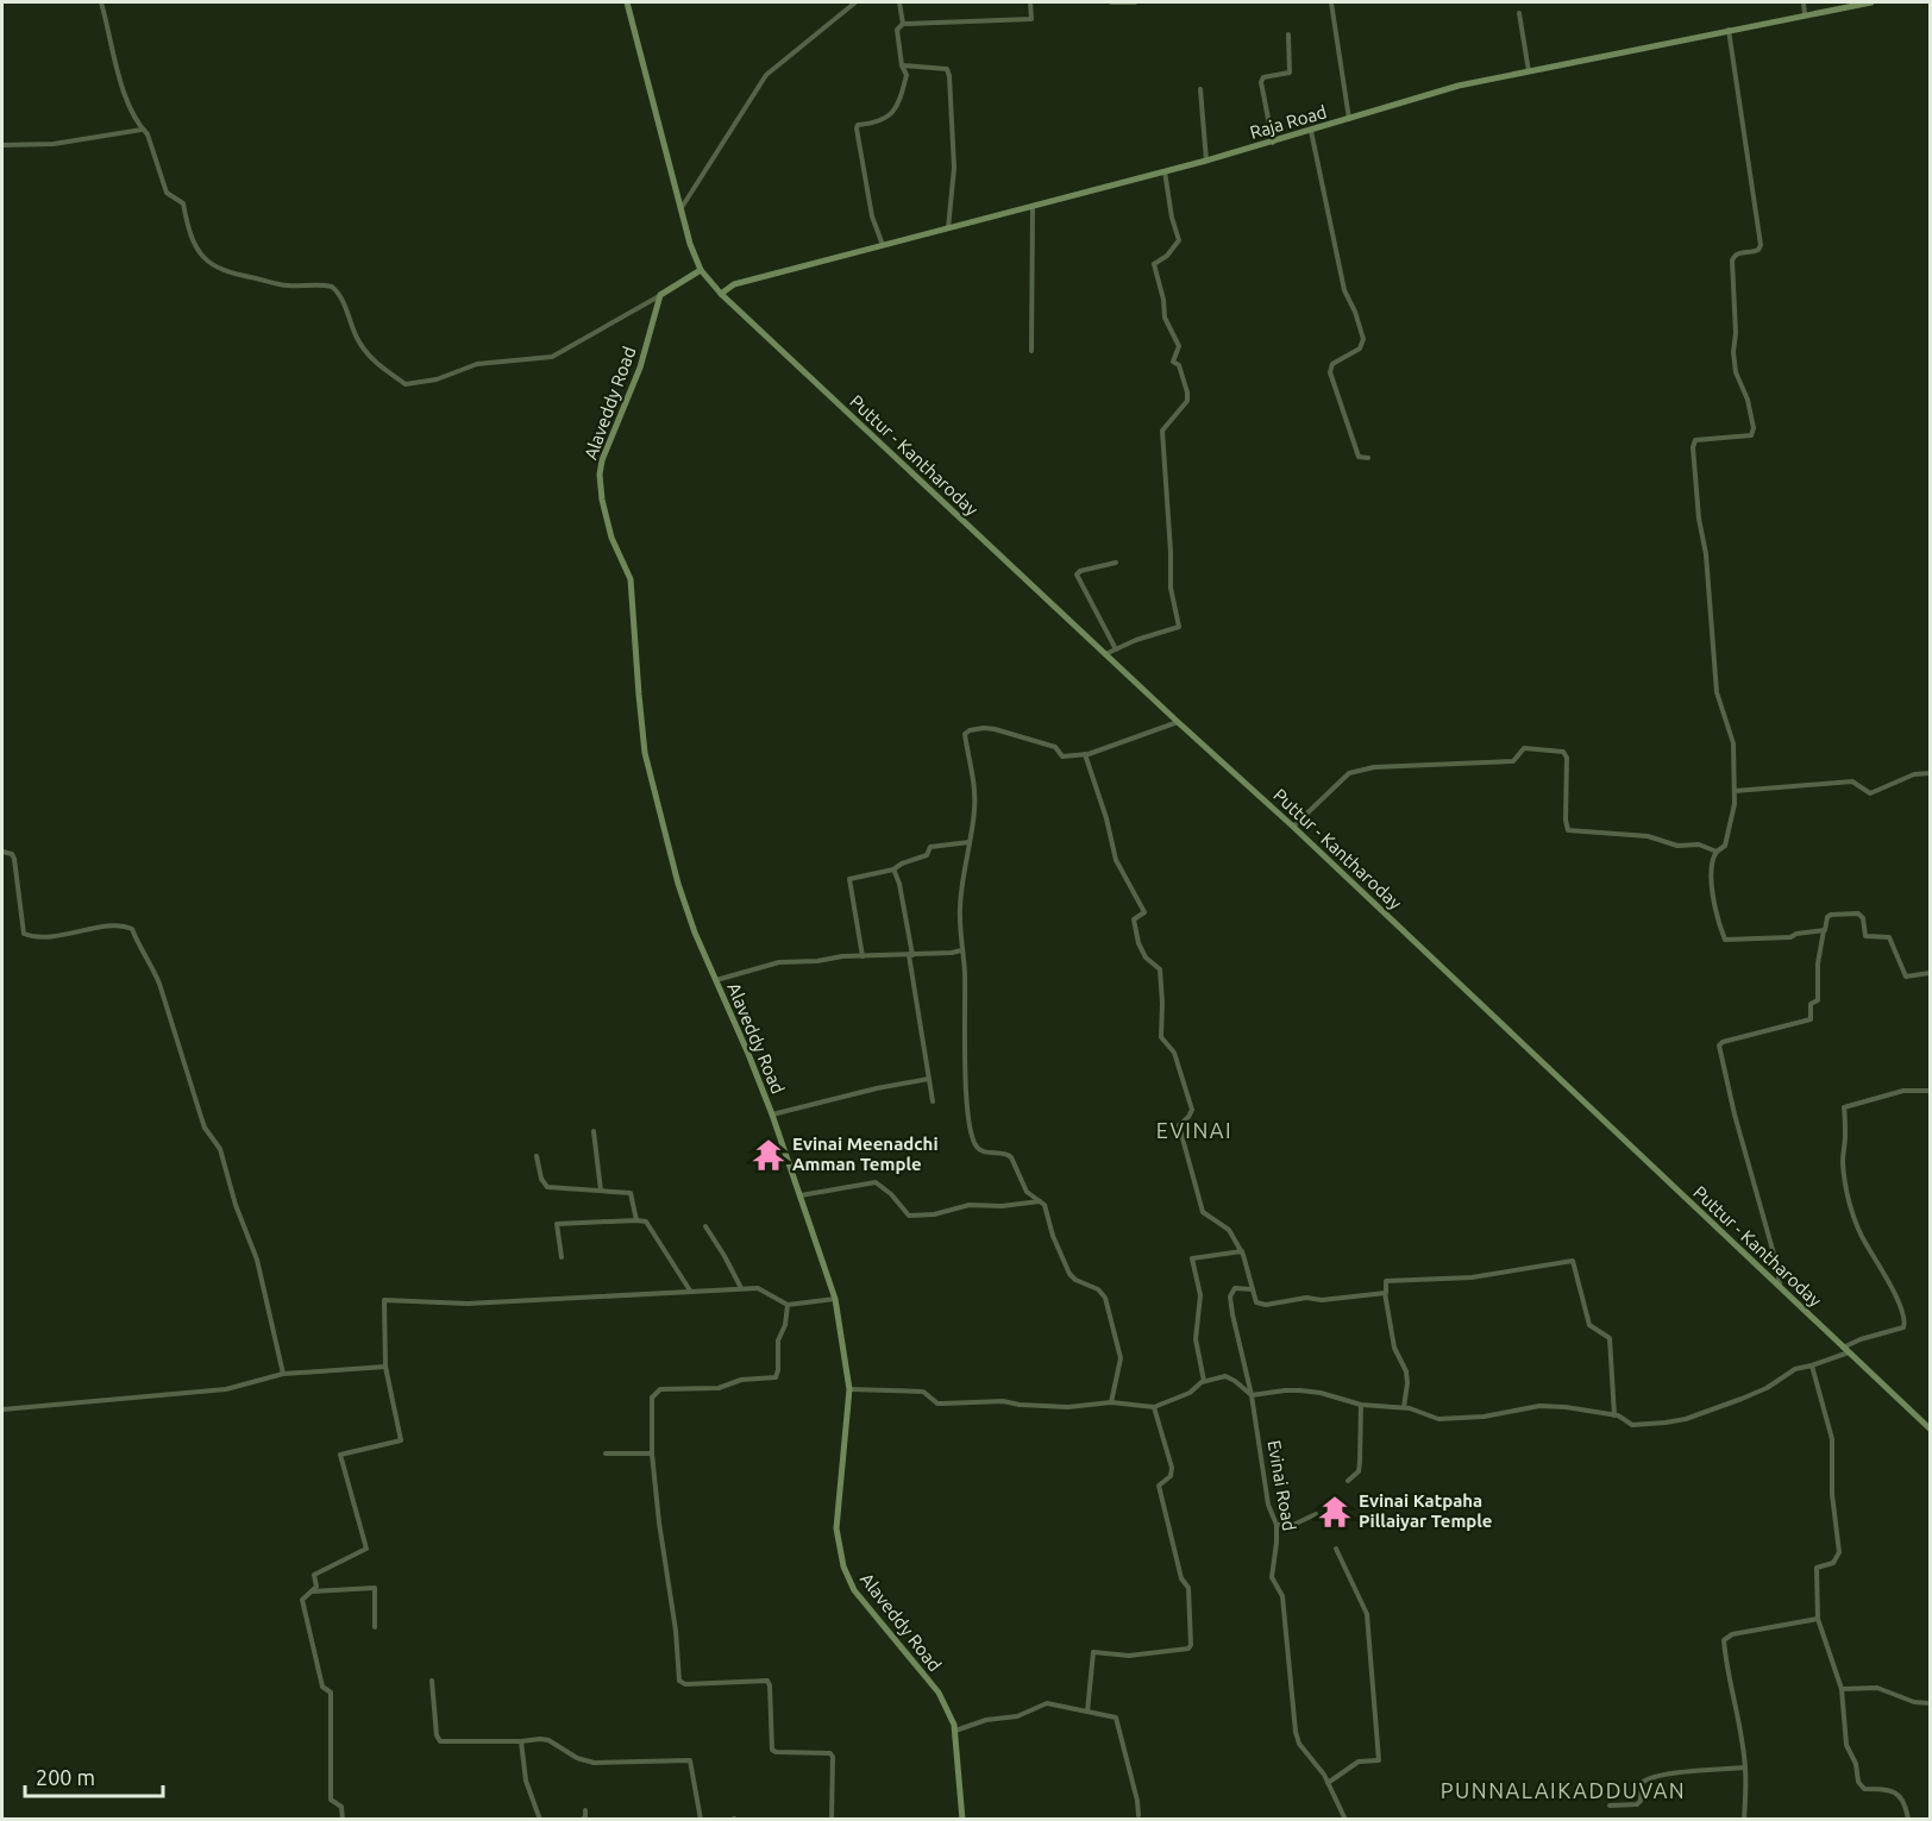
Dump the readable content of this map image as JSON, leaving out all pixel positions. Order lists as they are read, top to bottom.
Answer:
{
  "streets": {
    "street": [
      "Raja Road",
      "Alaveddy Road",
      "Puttur - Kantharoday",
      "Evinai Road"
    ]
  },
  "crossings": [
    ["Raja Road", "Puttur - Kantharoday"]
  ],
  "districts": ["EVINAI", "PUNNALAIKADDUVAN"],
  "places": {
    "temple": ["Evinai Meenadchi Amman Temple", "Evinai Katpaha Pillaiyar Temple"]
  },
  "scale_bar": "200 m"
}
